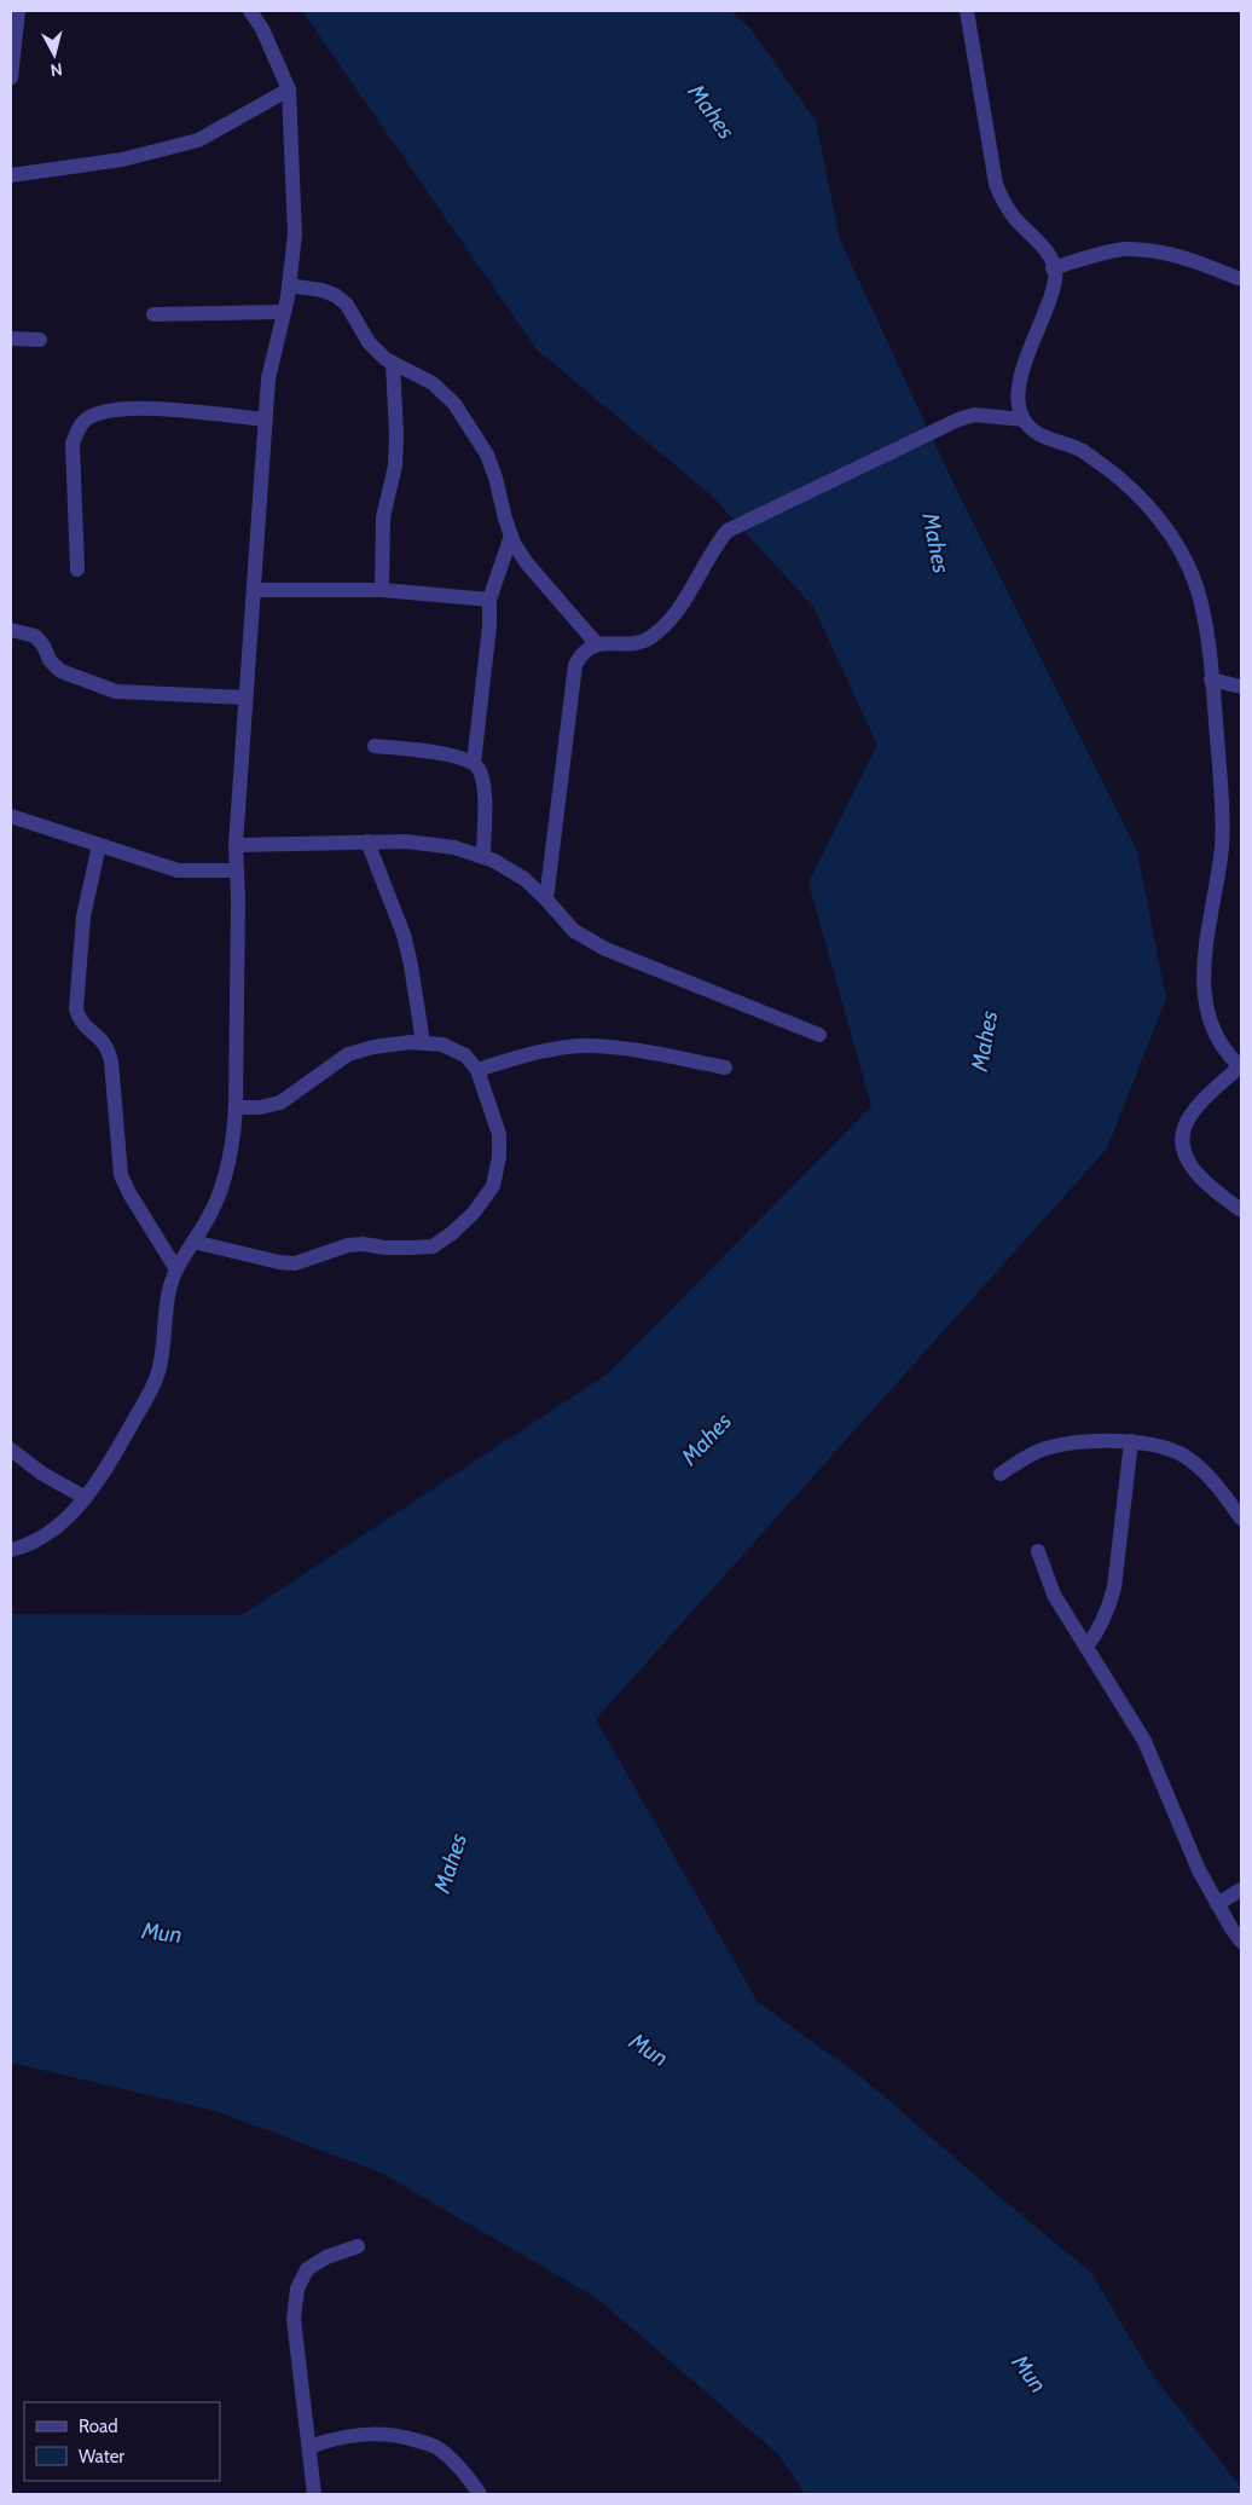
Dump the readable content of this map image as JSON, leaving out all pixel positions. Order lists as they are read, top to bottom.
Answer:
{
  "water": ["Mahes", "Mun"],
  "legend": ["Road", "Water"],
  "north": "bottom"
}
